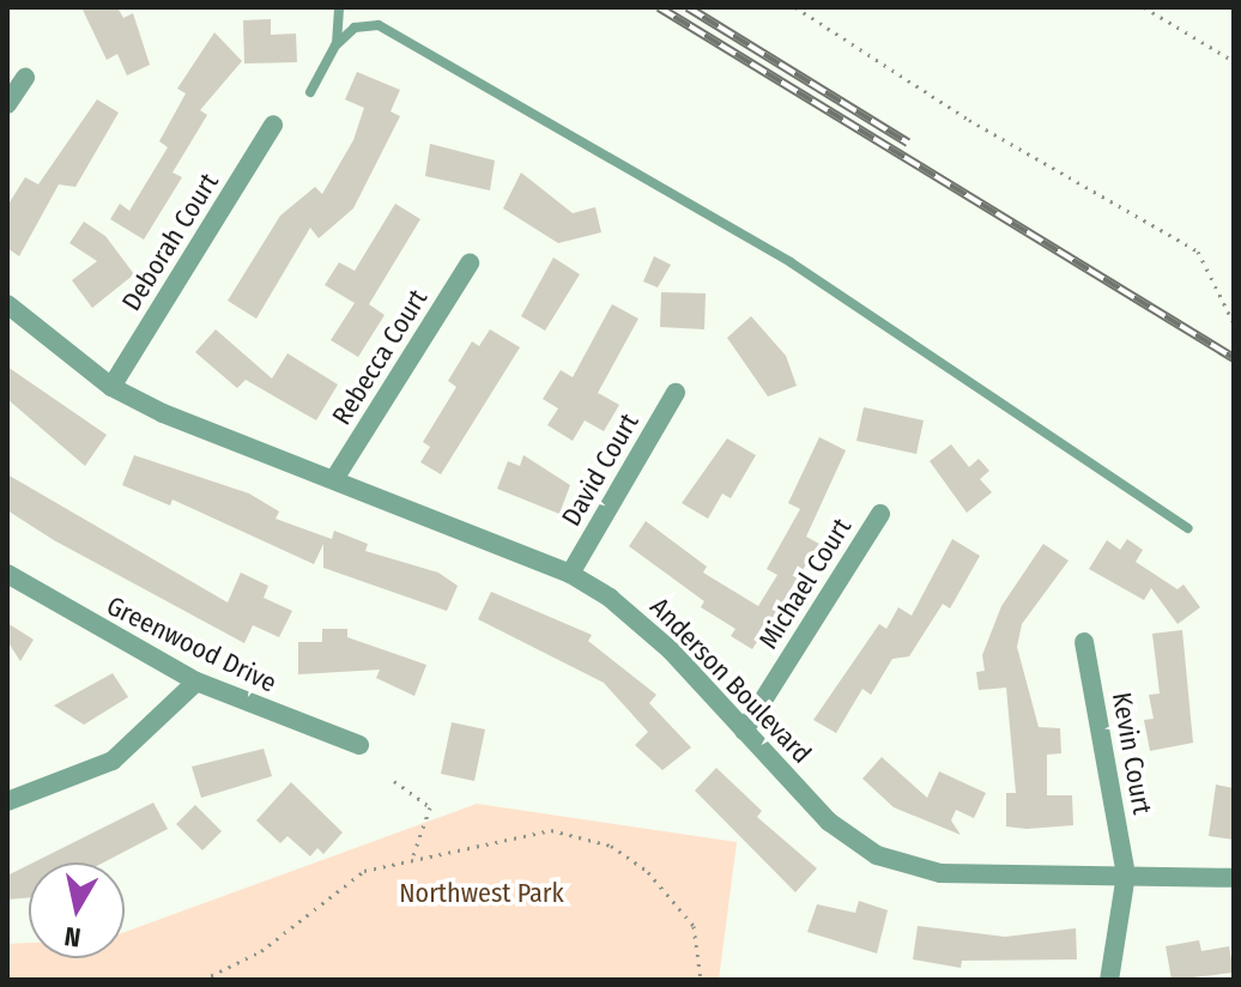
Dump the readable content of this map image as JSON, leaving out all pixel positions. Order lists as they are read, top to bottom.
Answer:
{
  "streets": {
    "street": [
      "Deborah Court",
      "Rebecca Court",
      "David Court",
      "Michael Court",
      "Greenwood Drive",
      "Anderson Boulevard",
      "Kevin Court"
    ]
  },
  "crossings": [
    ["Deborah Court", "Anderson Boulevard"],
    ["Rebecca Court", "Anderson Boulevard"],
    ["David Court", "Anderson Boulevard"],
    ["Michael Court", "Anderson Boulevard"],
    ["Anderson Boulevard", "Kevin Court"]
  ],
  "parks": ["Northwest Park"],
  "north": "bottom"
}
